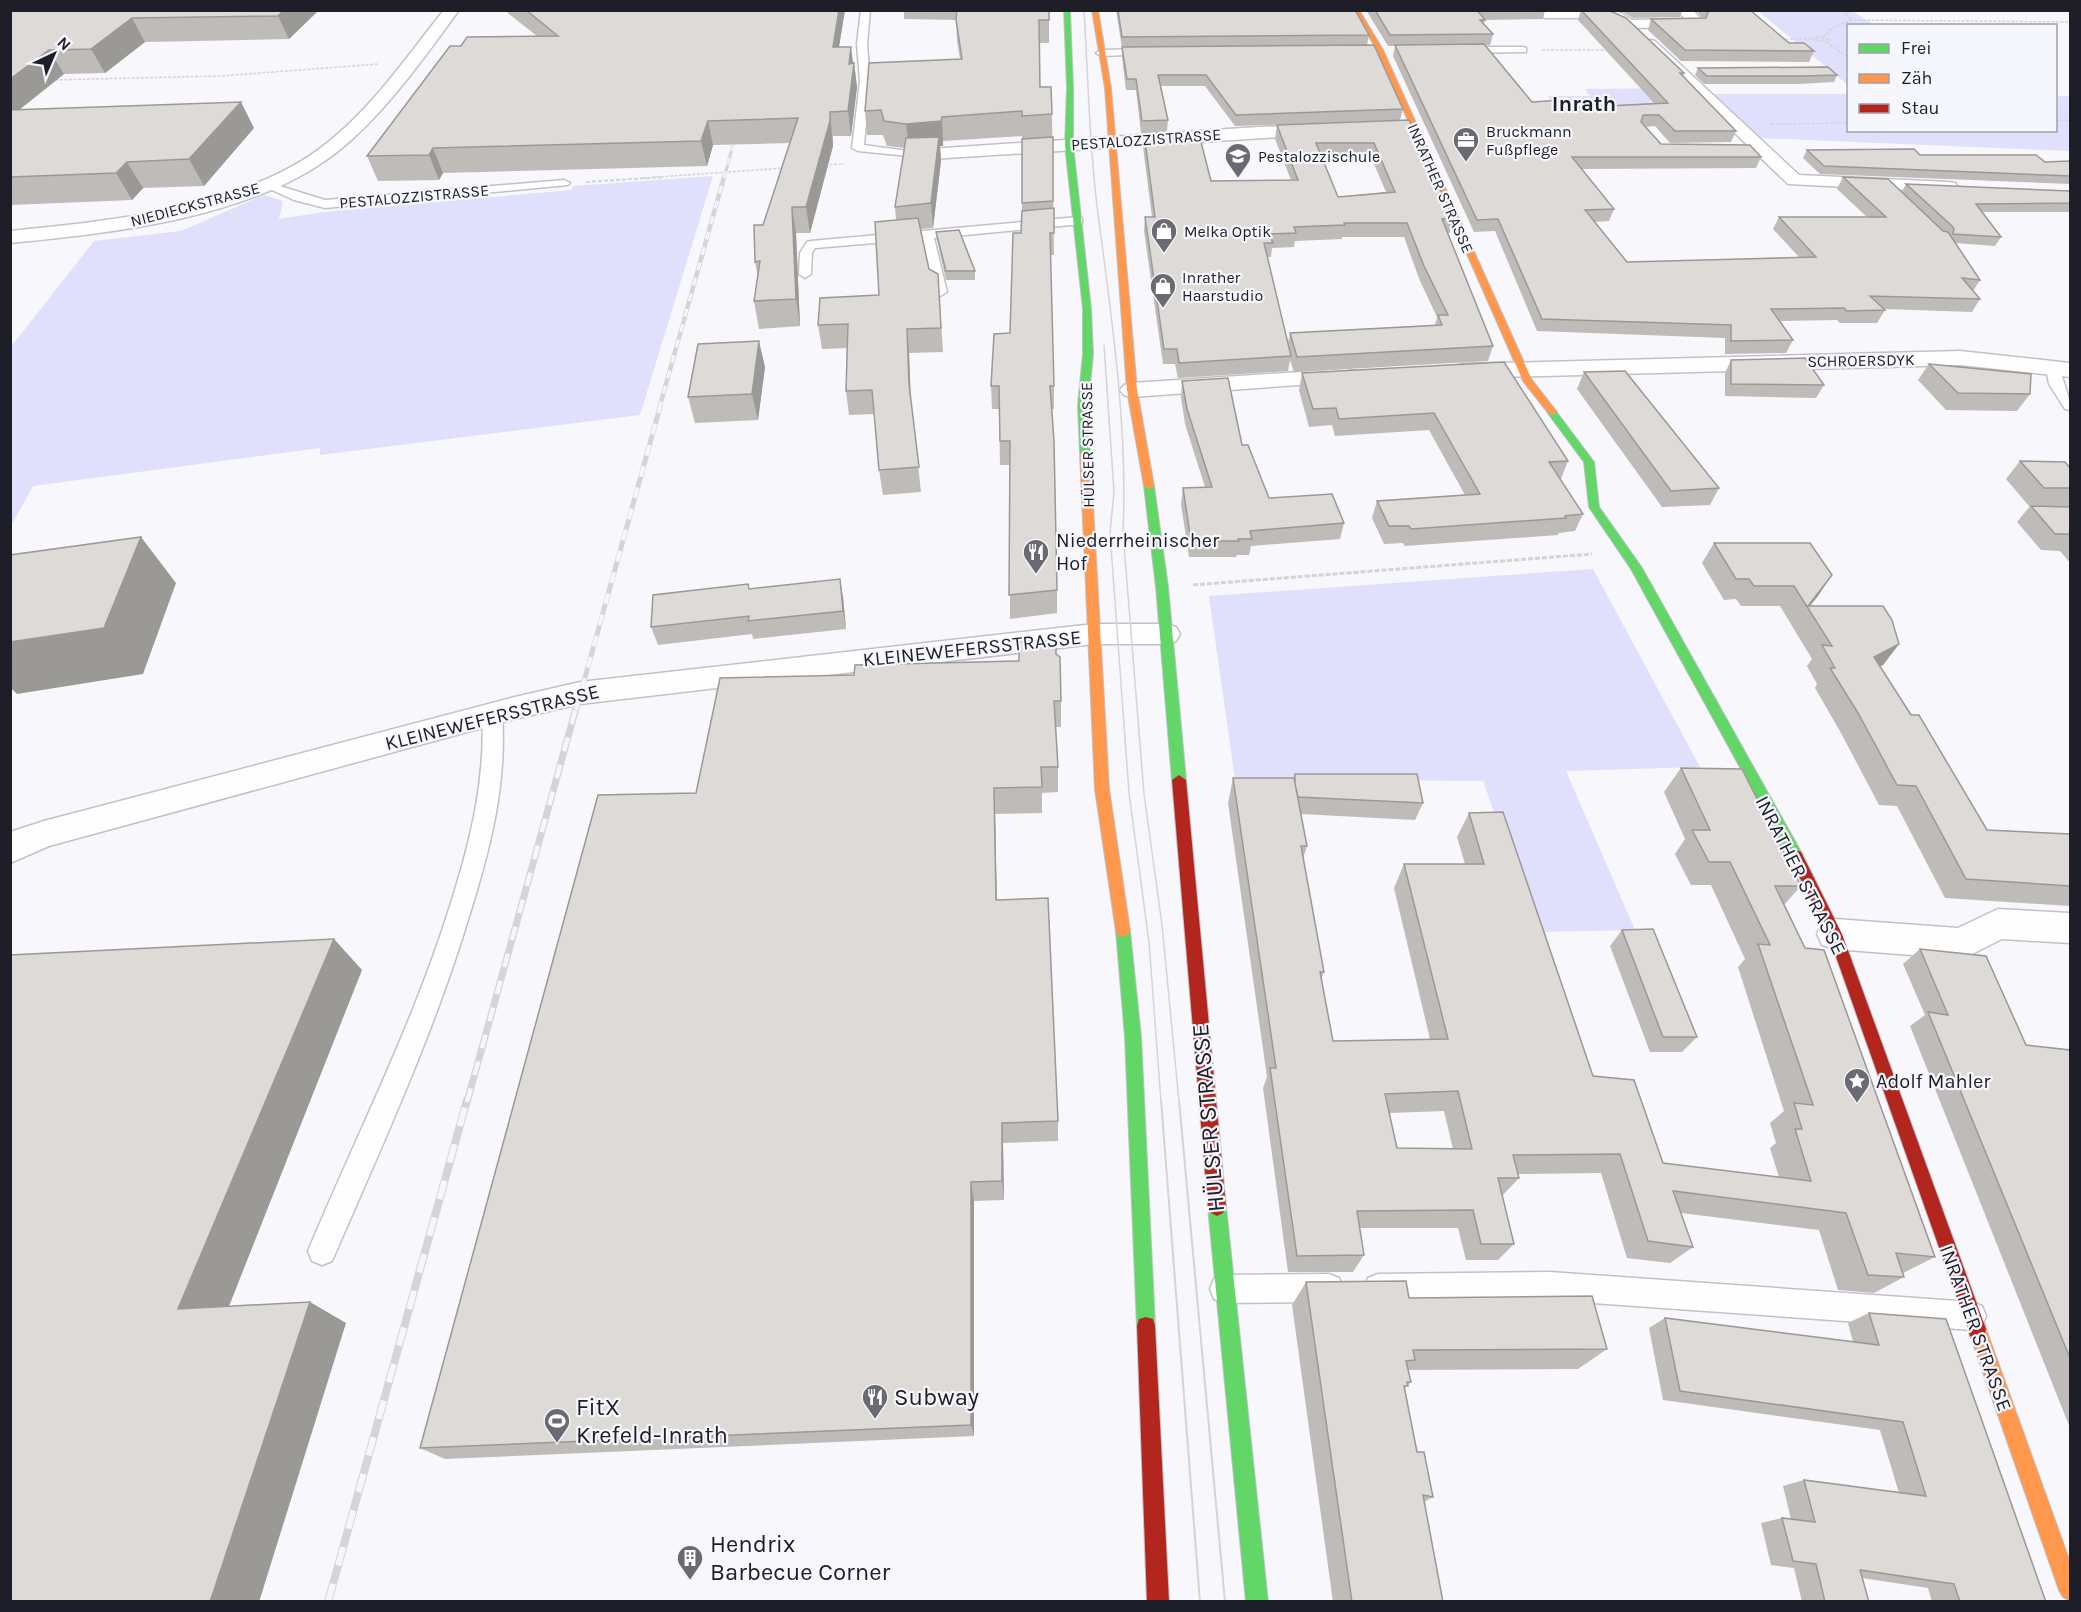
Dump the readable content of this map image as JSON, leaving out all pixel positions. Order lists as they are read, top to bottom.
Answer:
{
  "streets": {
    "street": [
      "PESTALOZZISTRASSE",
      "INRATHER STRASSE",
      "NIEDIECKSTRASSE",
      "SCHROERSDYK",
      "HÜLSER STRASSE",
      "KLEINEWEFERSSTRASSE"
    ]
  },
  "crossings": [
    ["PESTALOZZISTRASSE", "NIEDIECKSTRASSE"],
    ["PESTALOZZISTRASSE", "HÜLSER STRASSE"],
    ["INRATHER STRASSE", "SCHROERSDYK"],
    ["HÜLSER STRASSE", "KLEINEWEFERSSTRASSE"]
  ],
  "districts": ["Inrath"],
  "places": {
    "office": ["Bruckmann Fußpflege"],
    "school or university": ["Pestalozzischule"],
    "shop": ["Melka Optik", "Inrather Haarstudio"],
    "restaurant": ["Niederrheinischer Hof", "Subway"],
    "place": ["Adolf Mahler"],
    "sports": ["FitX Krefeld-Inrath"],
    "building": ["Hendrix Barbecue Corner"]
  },
  "legend": ["Frei", "Zäh", "Stau"],
  "north": "top right"
}
